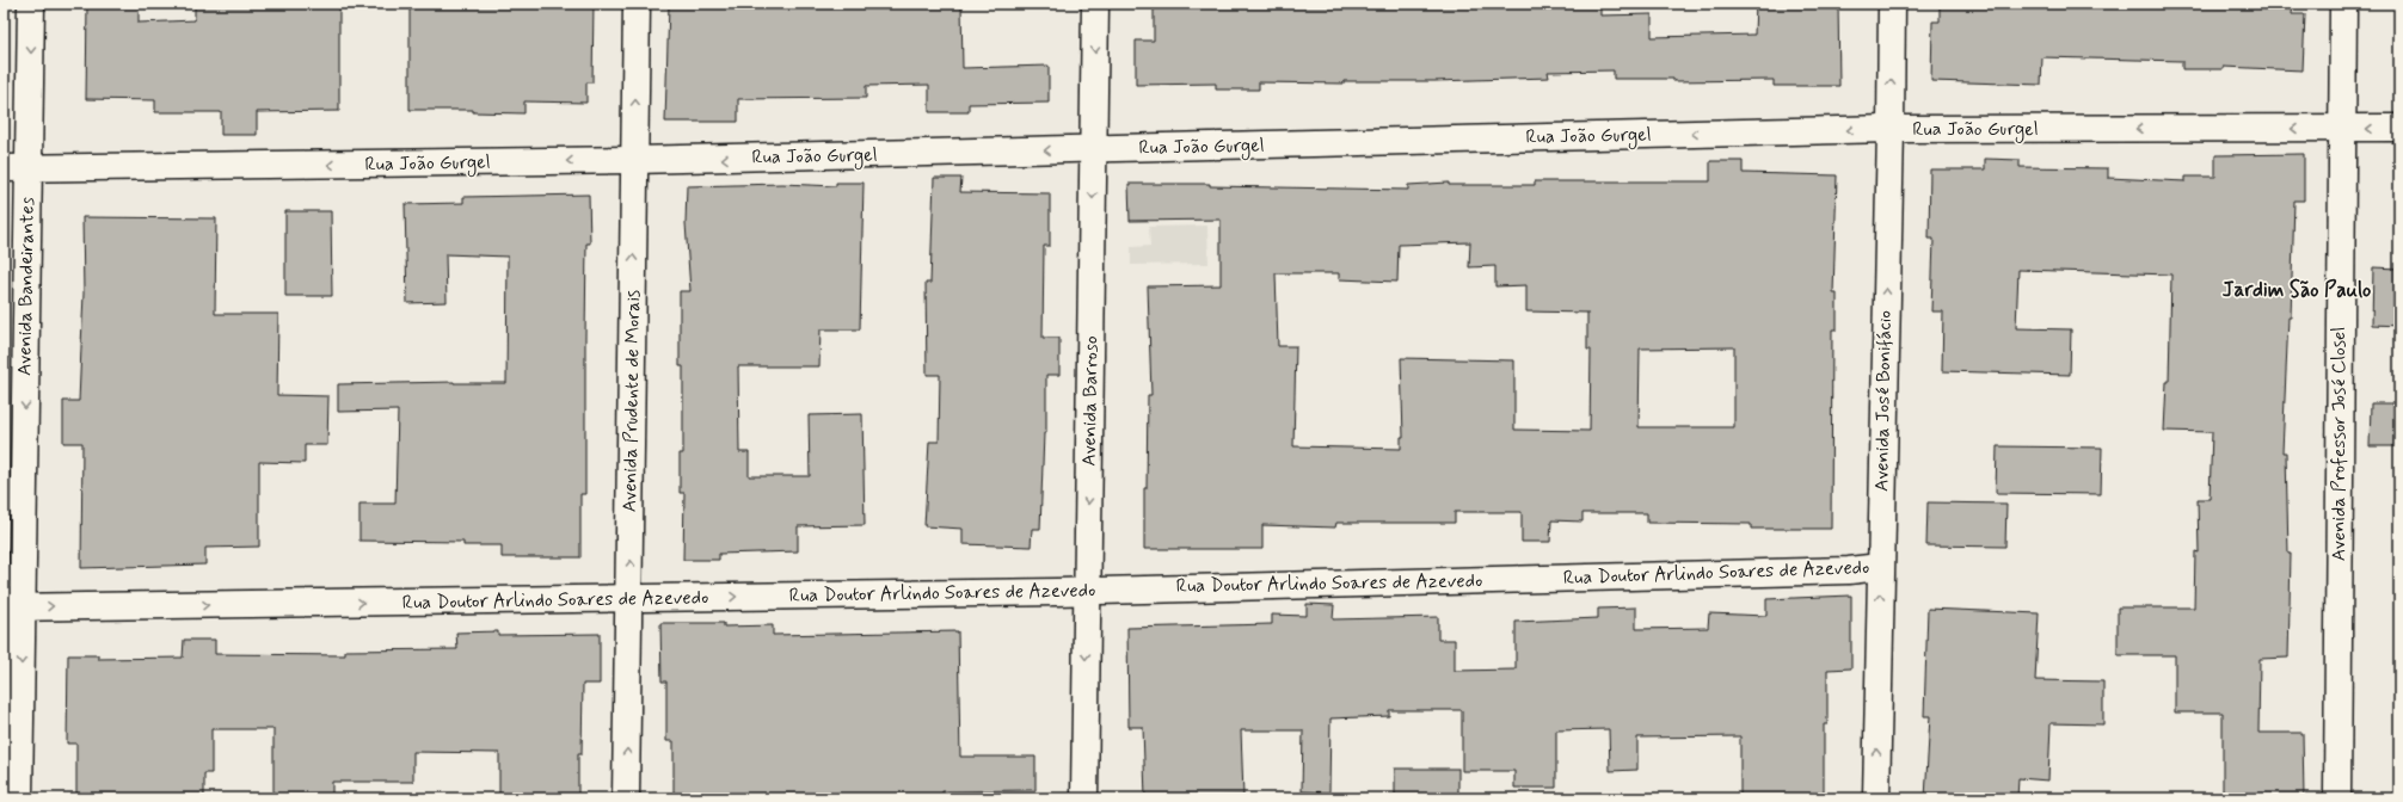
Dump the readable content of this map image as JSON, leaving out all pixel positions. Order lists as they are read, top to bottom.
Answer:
{
  "streets": {
    "street": [
      "Rua João Gurgel",
      "Avenida Bandeirantes",
      "Avenida Prudente de Morais",
      "Avenida Barroso",
      "Avenida José Bonifácio",
      "Avenida Professor José Closel",
      "Rua Doutor Arlindo Soares de Azevedo"
    ]
  },
  "crossings": [
    ["Rua João Gurgel", "Avenida Bandeirantes"],
    ["Rua João Gurgel", "Avenida Prudente de Morais"],
    ["Rua João Gurgel", "Avenida Barroso"],
    ["Rua João Gurgel", "Avenida José Bonifácio"],
    ["Rua João Gurgel", "Avenida Professor José Closel"],
    ["Avenida Bandeirantes", "Rua Doutor Arlindo Soares de Azevedo"],
    ["Avenida Prudente de Morais", "Rua Doutor Arlindo Soares de Azevedo"],
    ["Avenida Barroso", "Rua Doutor Arlindo Soares de Azevedo"],
    ["Avenida José Bonifácio", "Rua Doutor Arlindo Soares de Azevedo"]
  ],
  "one_way": [
    "Rua João Gurgel",
    "Avenida Bandeirantes",
    "Avenida Prudente de Morais",
    "Avenida Barroso",
    "Avenida José Bonifácio",
    "Rua Doutor Arlindo Soares de Azevedo"
  ],
  "districts": ["Jardim São Paulo"]
}
